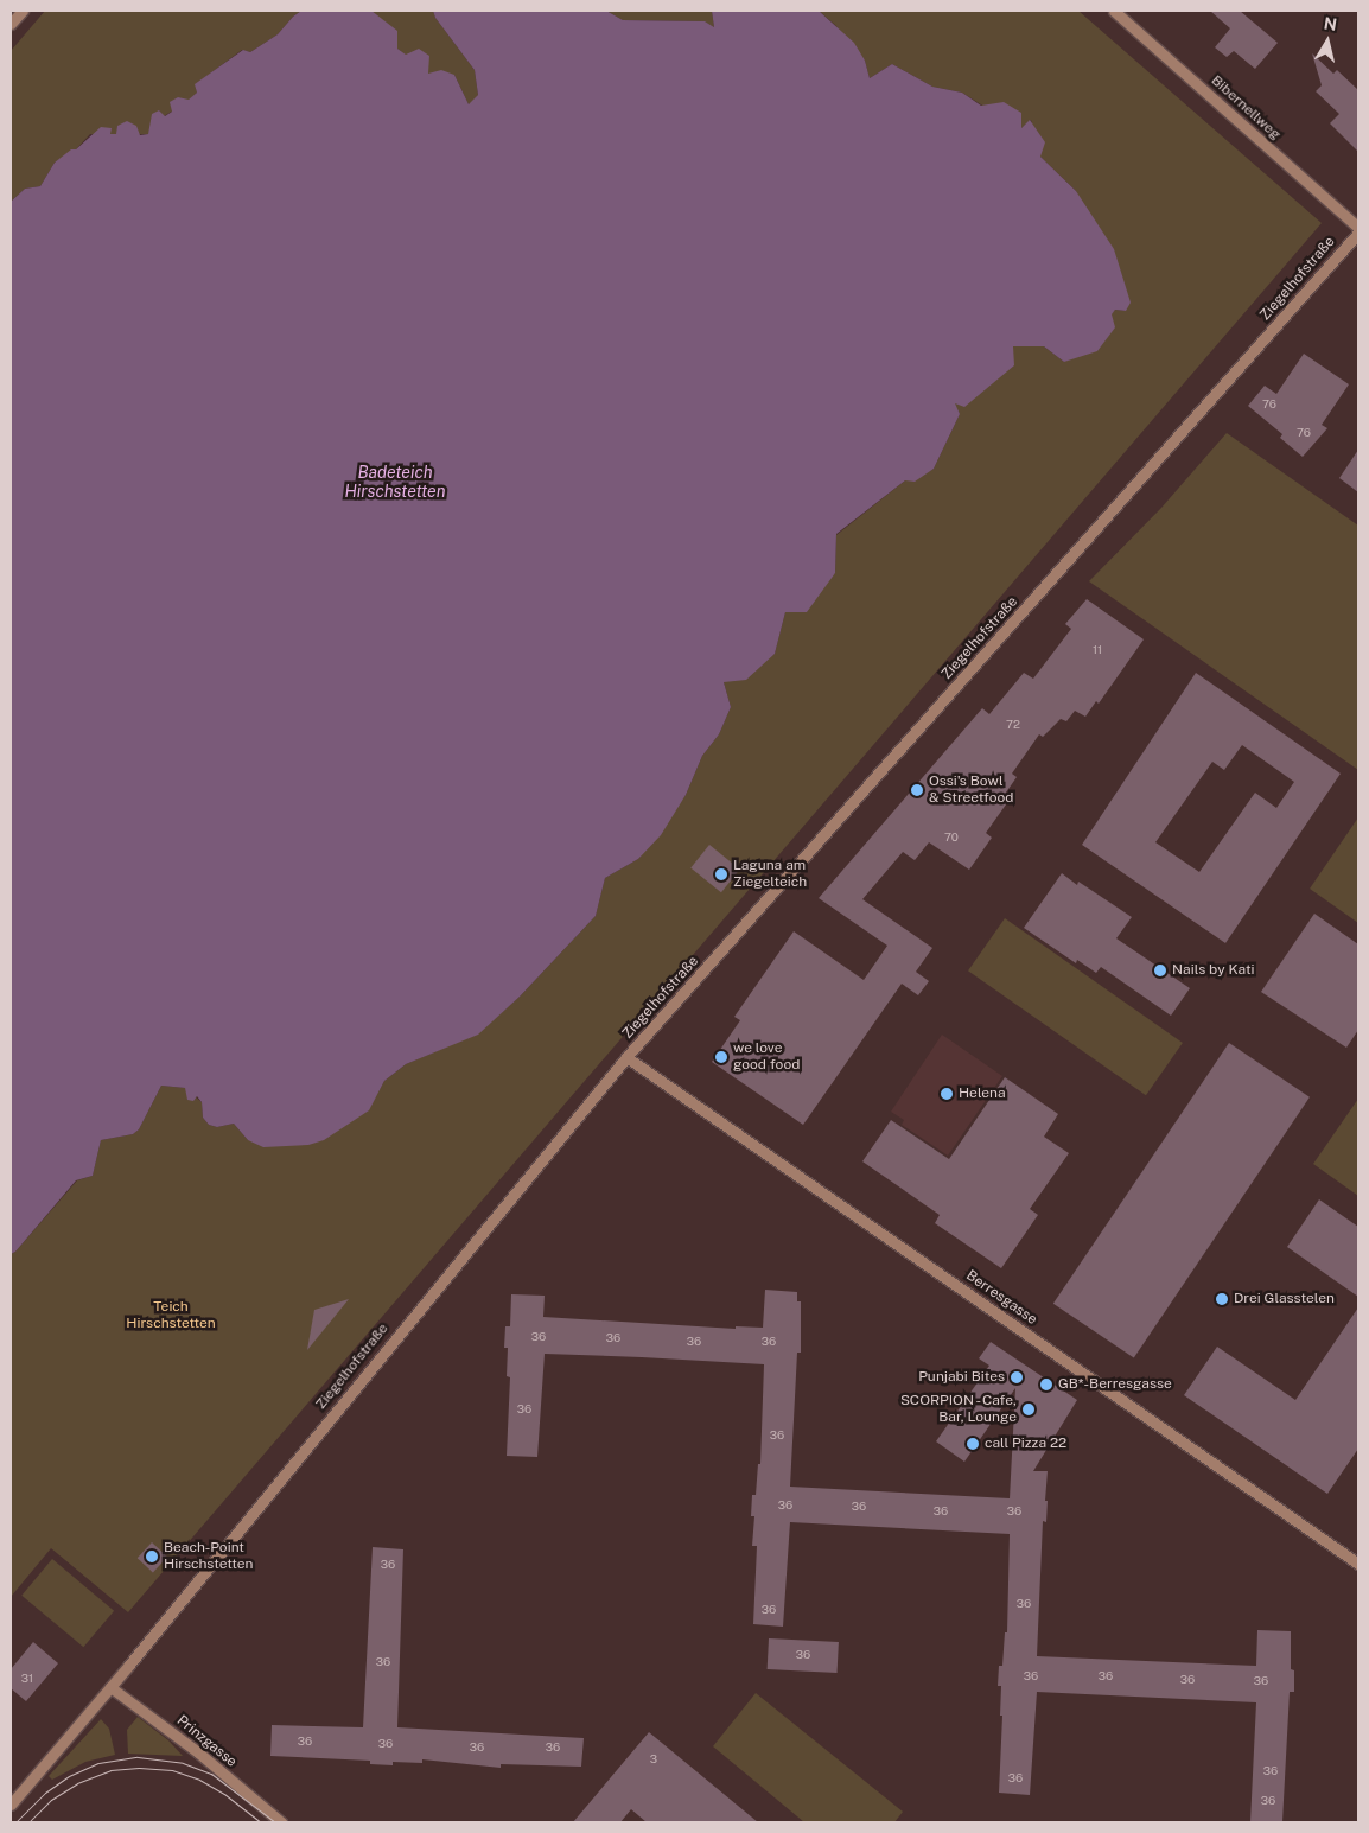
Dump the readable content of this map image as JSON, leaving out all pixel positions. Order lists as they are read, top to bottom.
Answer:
{
  "streets": {
    "street": [
      "Bibernellweg",
      "Ziegelhofstraße",
      "Berresgasse",
      "Prinzgasse"
    ]
  },
  "crossings": [
    ["Ziegelhofstraße", "Berresgasse"],
    ["Ziegelhofstraße", "Prinzgasse"]
  ],
  "water": ["Badeteich Hirschstetten"],
  "parks": ["Teich Hirschstetten"],
  "places": [
    "Ossi's Bowl & Streetfood",
    "Laguna am Ziegelteich",
    "Nails by Kati",
    "we love good food",
    "Helena",
    "Drei Glasstelen",
    "Punjabi Bites",
    "GB*-Berresgasse",
    "SCORPION - Cafe, Bar, Lounge",
    "call Pizza 22",
    "Beach-Point Hirschstetten"
  ],
  "house_numbers": [
    "76",
    "76",
    "11",
    "72",
    "70",
    "36",
    "36",
    "36",
    "36",
    "36",
    "36",
    "36",
    "36",
    "36",
    "36",
    "36",
    "36",
    "36",
    "36",
    "36",
    "36",
    "36",
    "31",
    "36",
    "36",
    "36",
    "36",
    "36",
    "36",
    "3",
    "36",
    "36",
    "36"
  ],
  "north": "top"
}
